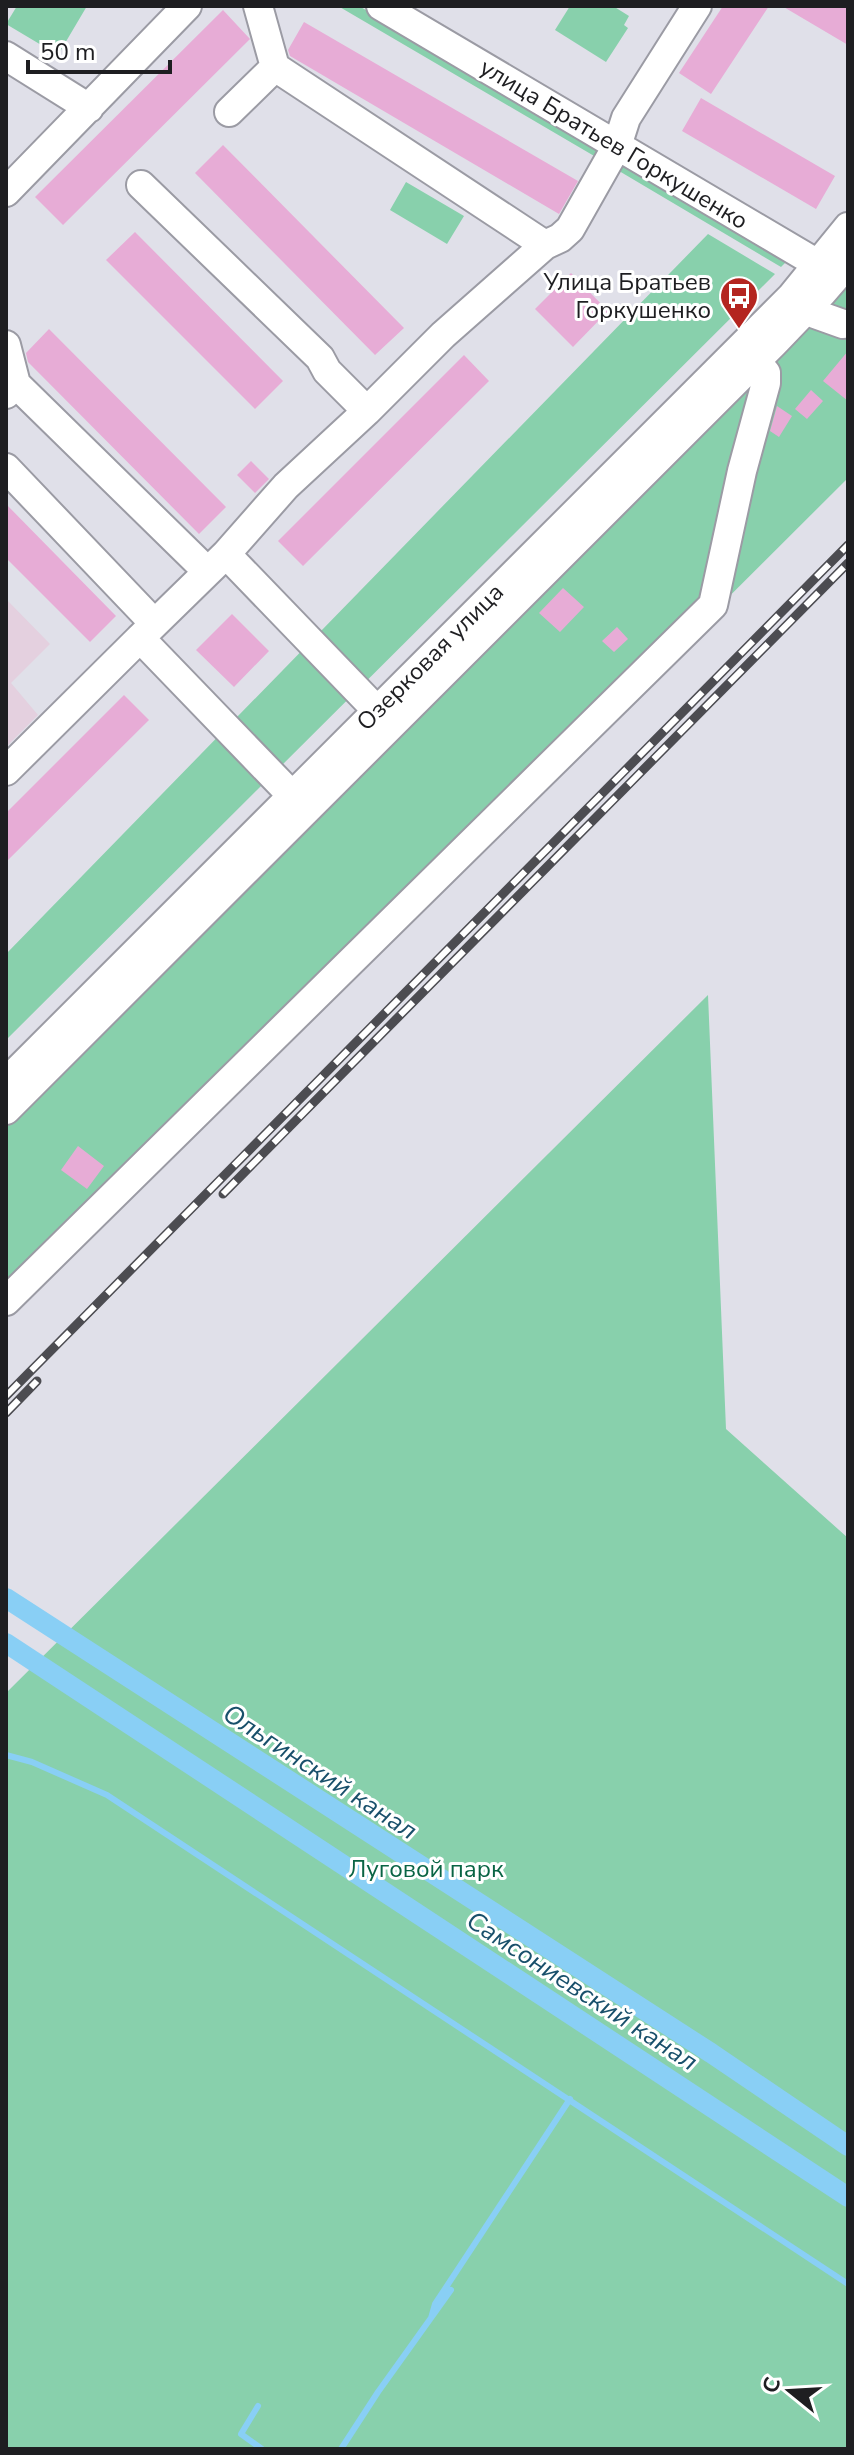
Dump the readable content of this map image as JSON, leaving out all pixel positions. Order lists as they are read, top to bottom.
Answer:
{
  "streets": {
    "street": ["улица Братьев Горкушенко", "Озерковая улица"]
  },
  "crossings": [
    ["улица Братьев Горкушенко", "Озерковая улица"]
  ],
  "water": ["Ольгинский канал", "Самсониевский канал"],
  "parks": ["Луговой парк"],
  "places": {
    "bus stop": ["Улица Братьев Горкушенко"]
  },
  "scale_bar": "50 m",
  "north": "left"
}
